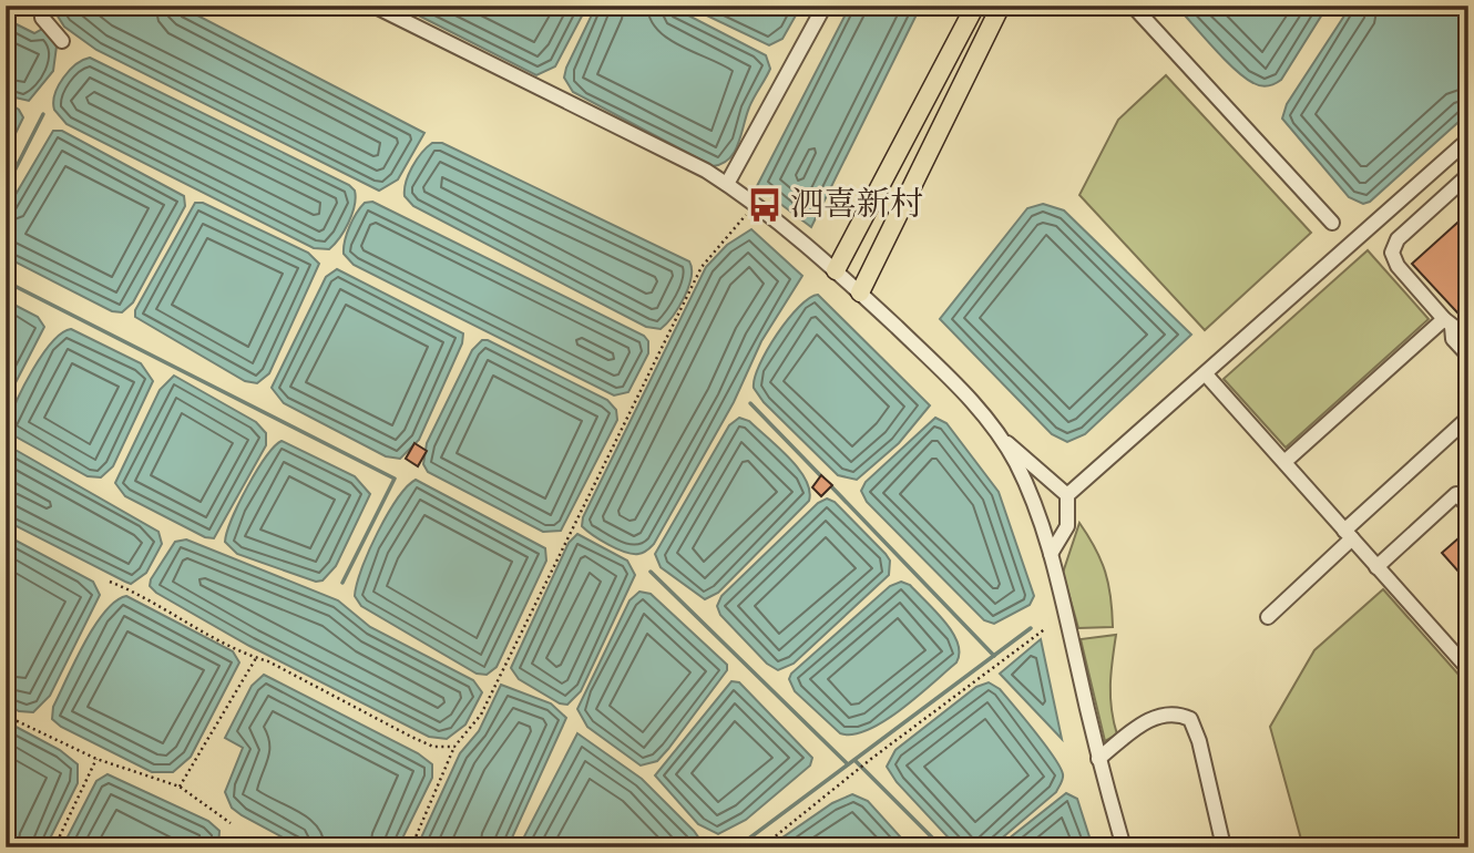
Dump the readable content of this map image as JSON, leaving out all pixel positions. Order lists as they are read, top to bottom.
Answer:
{
  "places": {
    "bus stop": ["泗喜新村"]
  }
}
